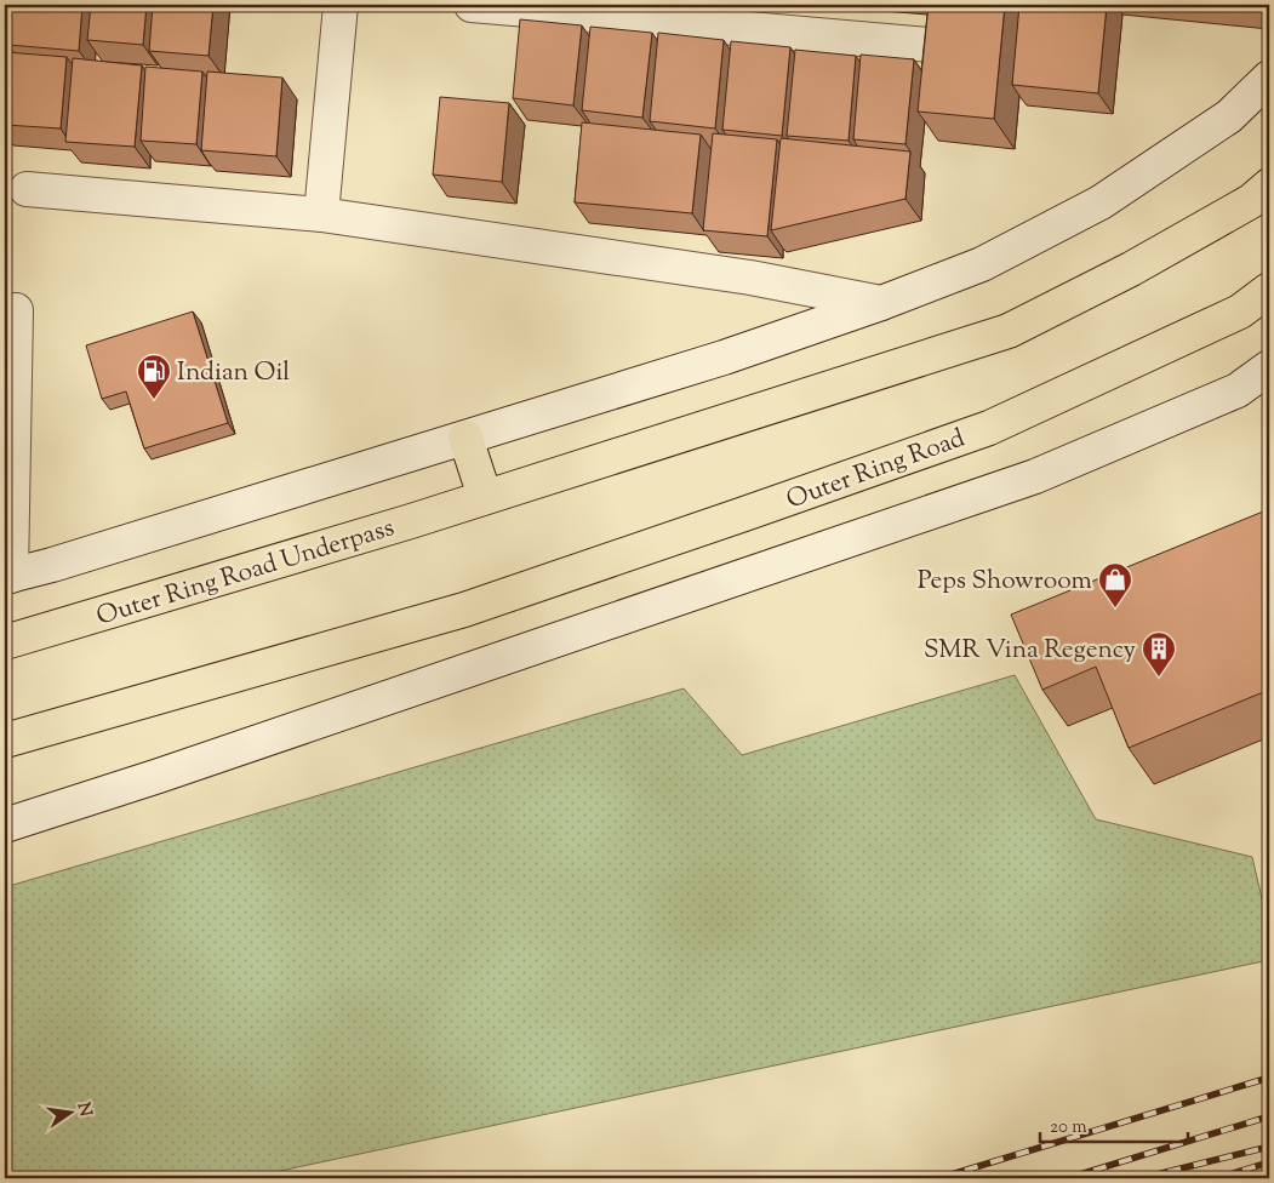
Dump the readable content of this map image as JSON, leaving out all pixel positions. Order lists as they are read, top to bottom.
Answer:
{
  "streets": {
    "highway": ["Outer Ring Road", "Outer Ring Road Underpass"]
  },
  "places": {
    "fuel station": ["Indian Oil"],
    "shop": ["Peps Showroom"],
    "building": ["SMR Vina Regency"]
  },
  "scale_bar": "20 m",
  "north": "right"
}
